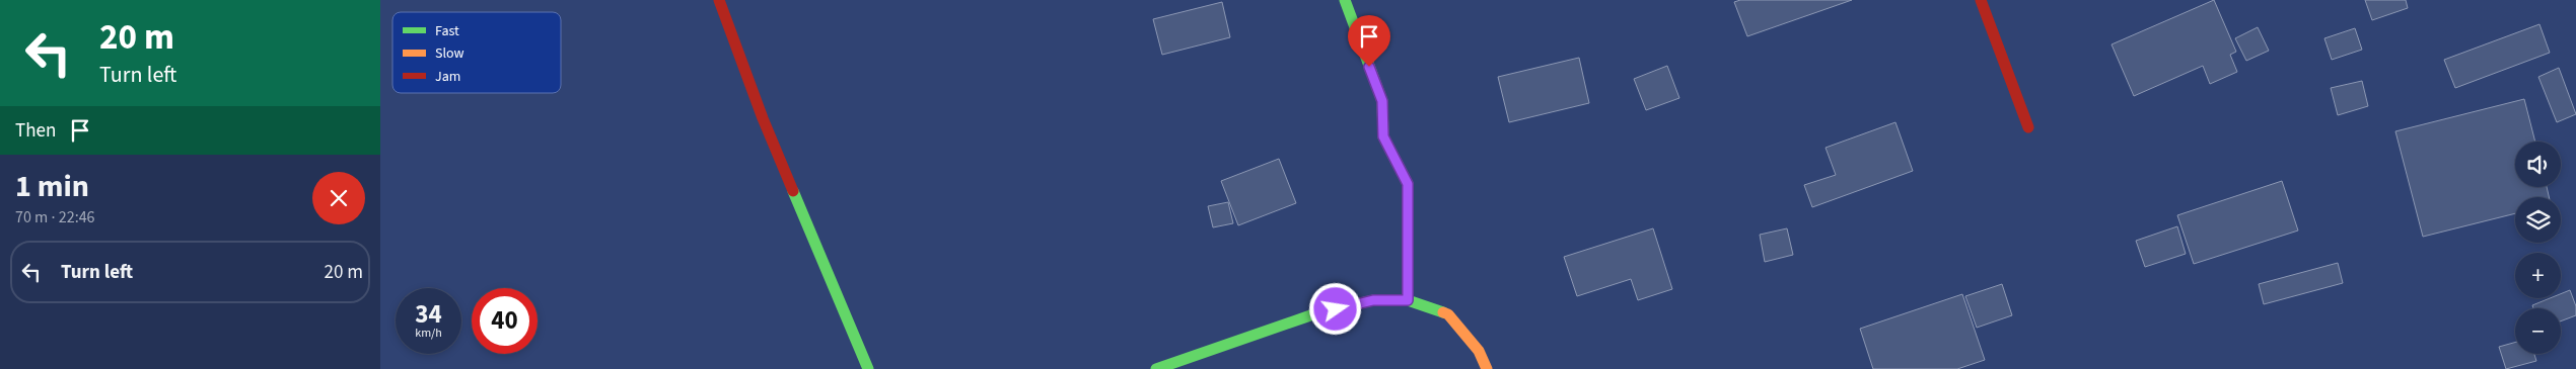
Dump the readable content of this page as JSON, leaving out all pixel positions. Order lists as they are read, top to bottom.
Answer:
{
  "legend": ["Fast", "Slow", "Jam"],
  "page": {
    "turn": ["20 m", "Turn left"],
    "then": "Then",
    "map_buttons": ["+", "−"],
    "heading": ["1 min", "70 m · 22:46"],
    "list": [
      {
        "name": "Turn left",
        "value": "20 m"
      }
    ],
    "speed": "34 km/h",
    "limit": "40"
  }
}
